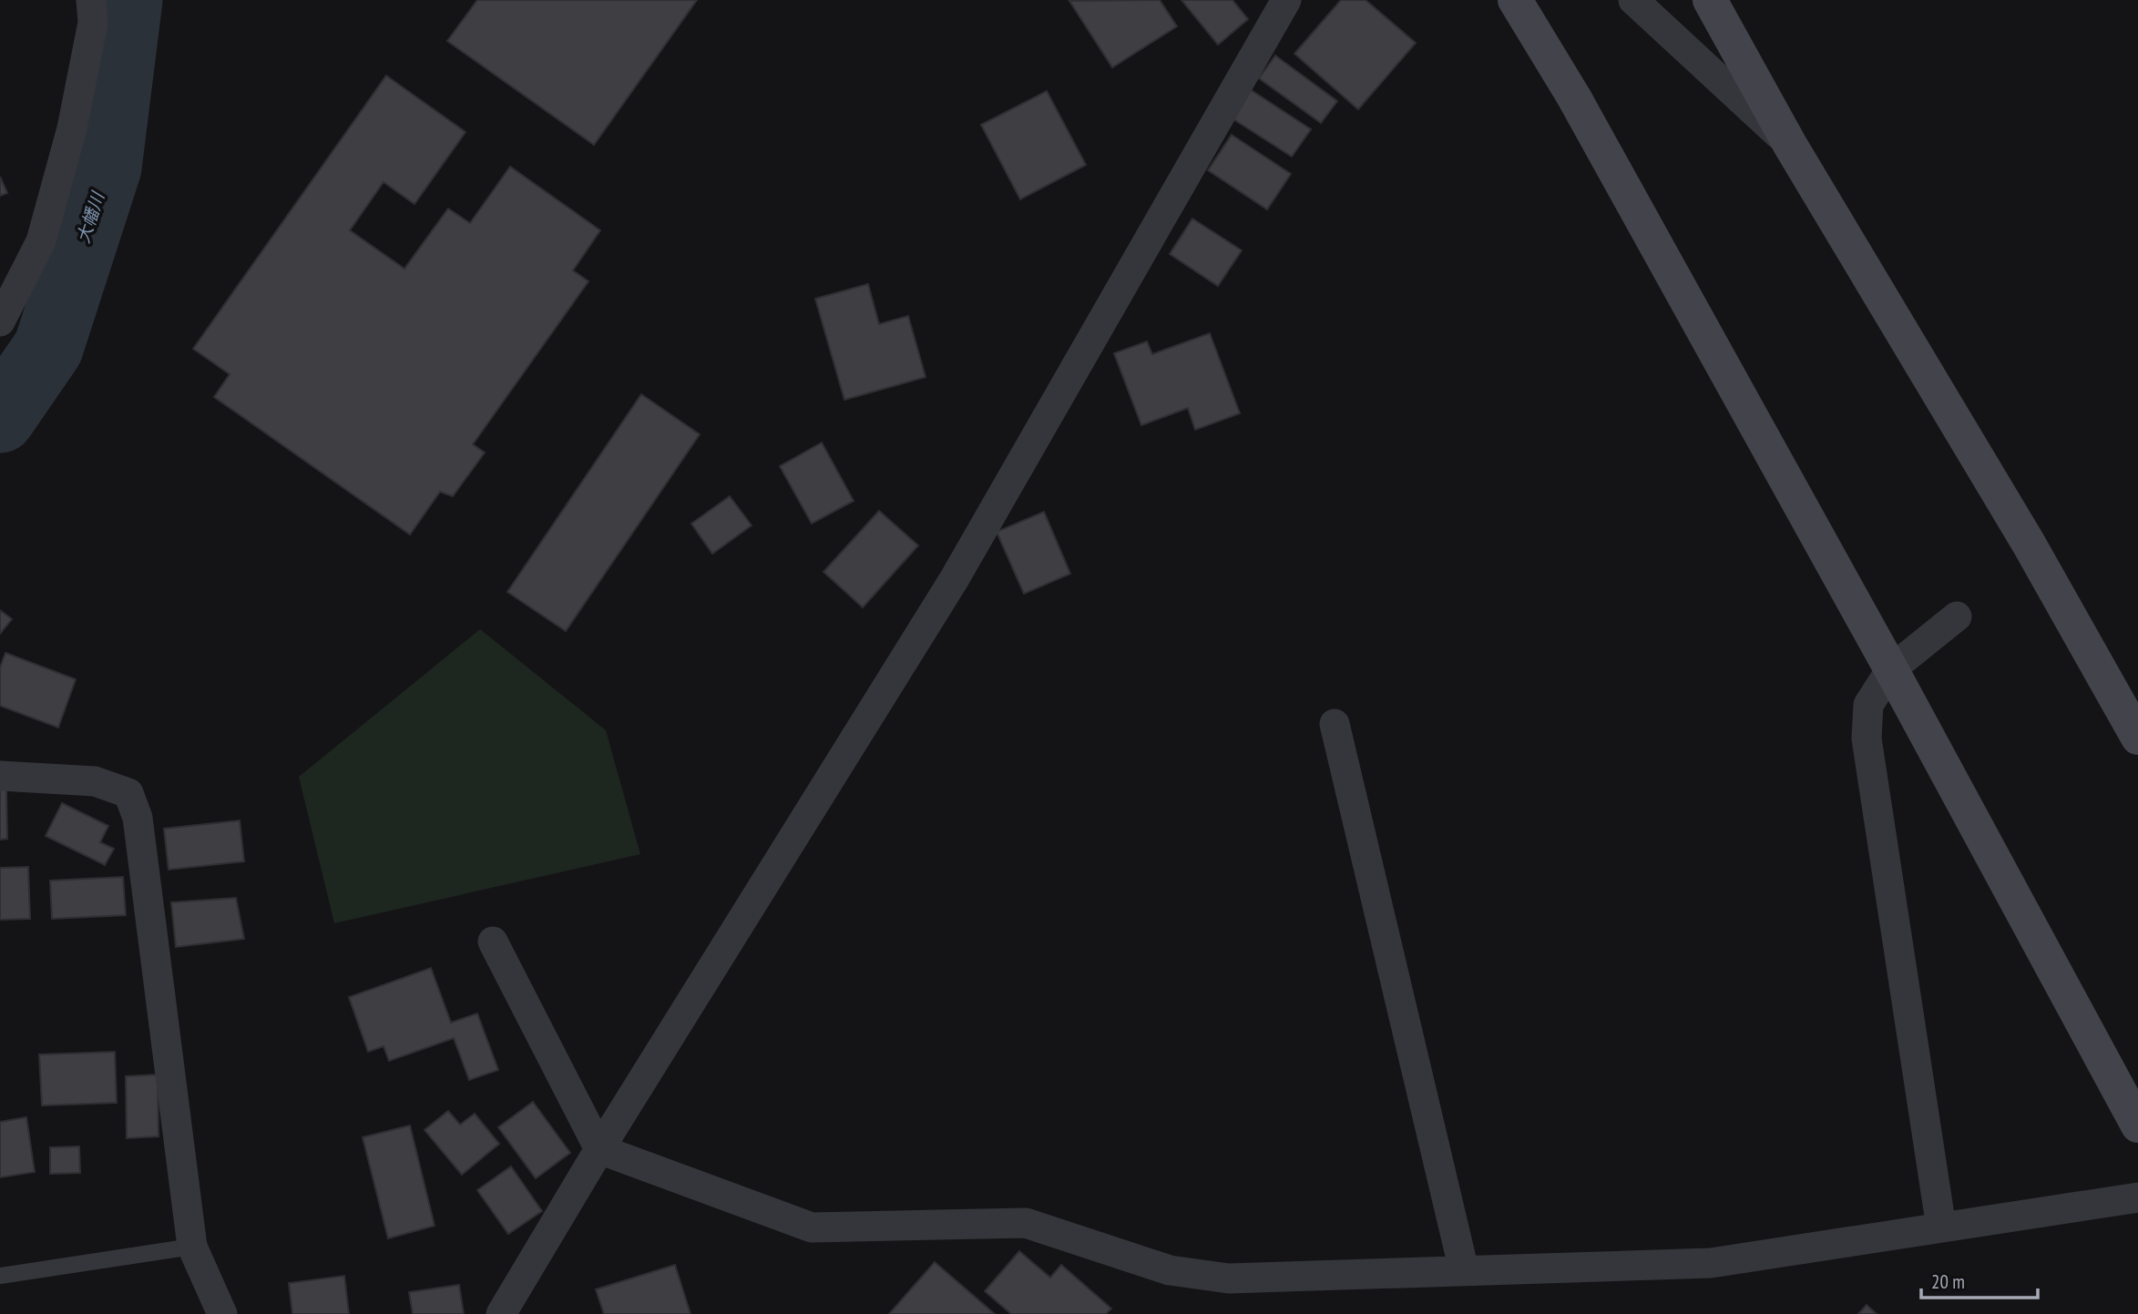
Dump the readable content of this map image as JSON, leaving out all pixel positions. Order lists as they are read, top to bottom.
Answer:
{
  "water": ["大幡川"],
  "scale_bar": "20 m"
}
